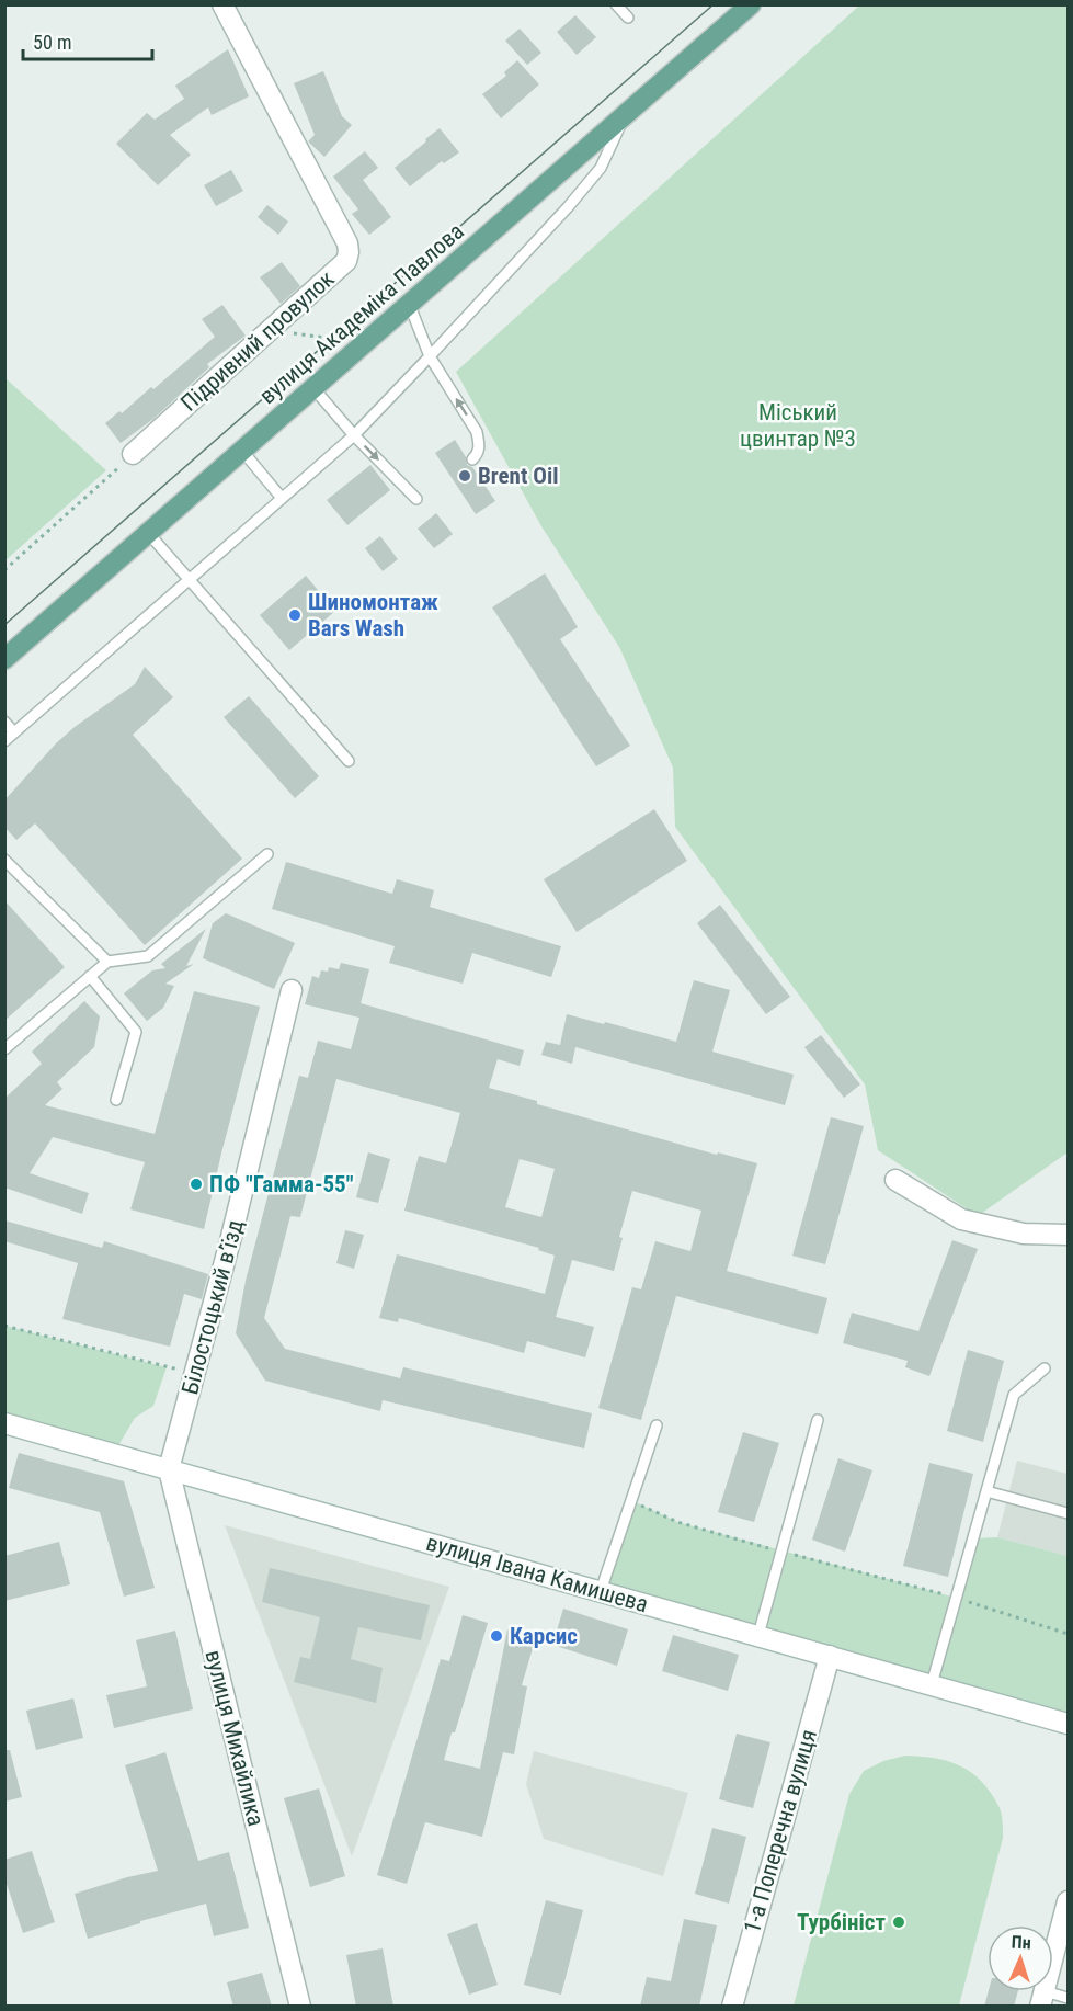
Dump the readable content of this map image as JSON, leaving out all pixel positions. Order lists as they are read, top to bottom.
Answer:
{
  "streets": {
    "main road": ["вулиця Академіка Павлова"],
    "street": [
      "Підривний провулок",
      "Білостоцький в’їзд",
      "вулиця Івана Камишева",
      "вулиця Михайлика",
      "1-а Поперечна вулиця"
    ]
  },
  "crossings": [
    ["Білостоцький в’їзд", "вулиця Івана Камишева"],
    ["Білостоцький в’їзд", "вулиця Михайлика"],
    ["вулиця Івана Камишева", "вулиця Михайлика"],
    ["вулиця Івана Камишева", "1-а Поперечна вулиця"]
  ],
  "parks": ["Міський цвинтар №3"],
  "places": [
    "Brent Oil",
    "Шиномонтаж Bars Wash",
    "ПФ \"Гамма-55\"",
    "Карсис",
    "Турбініст"
  ],
  "scale_bar": "50 m",
  "north": "top"
}
